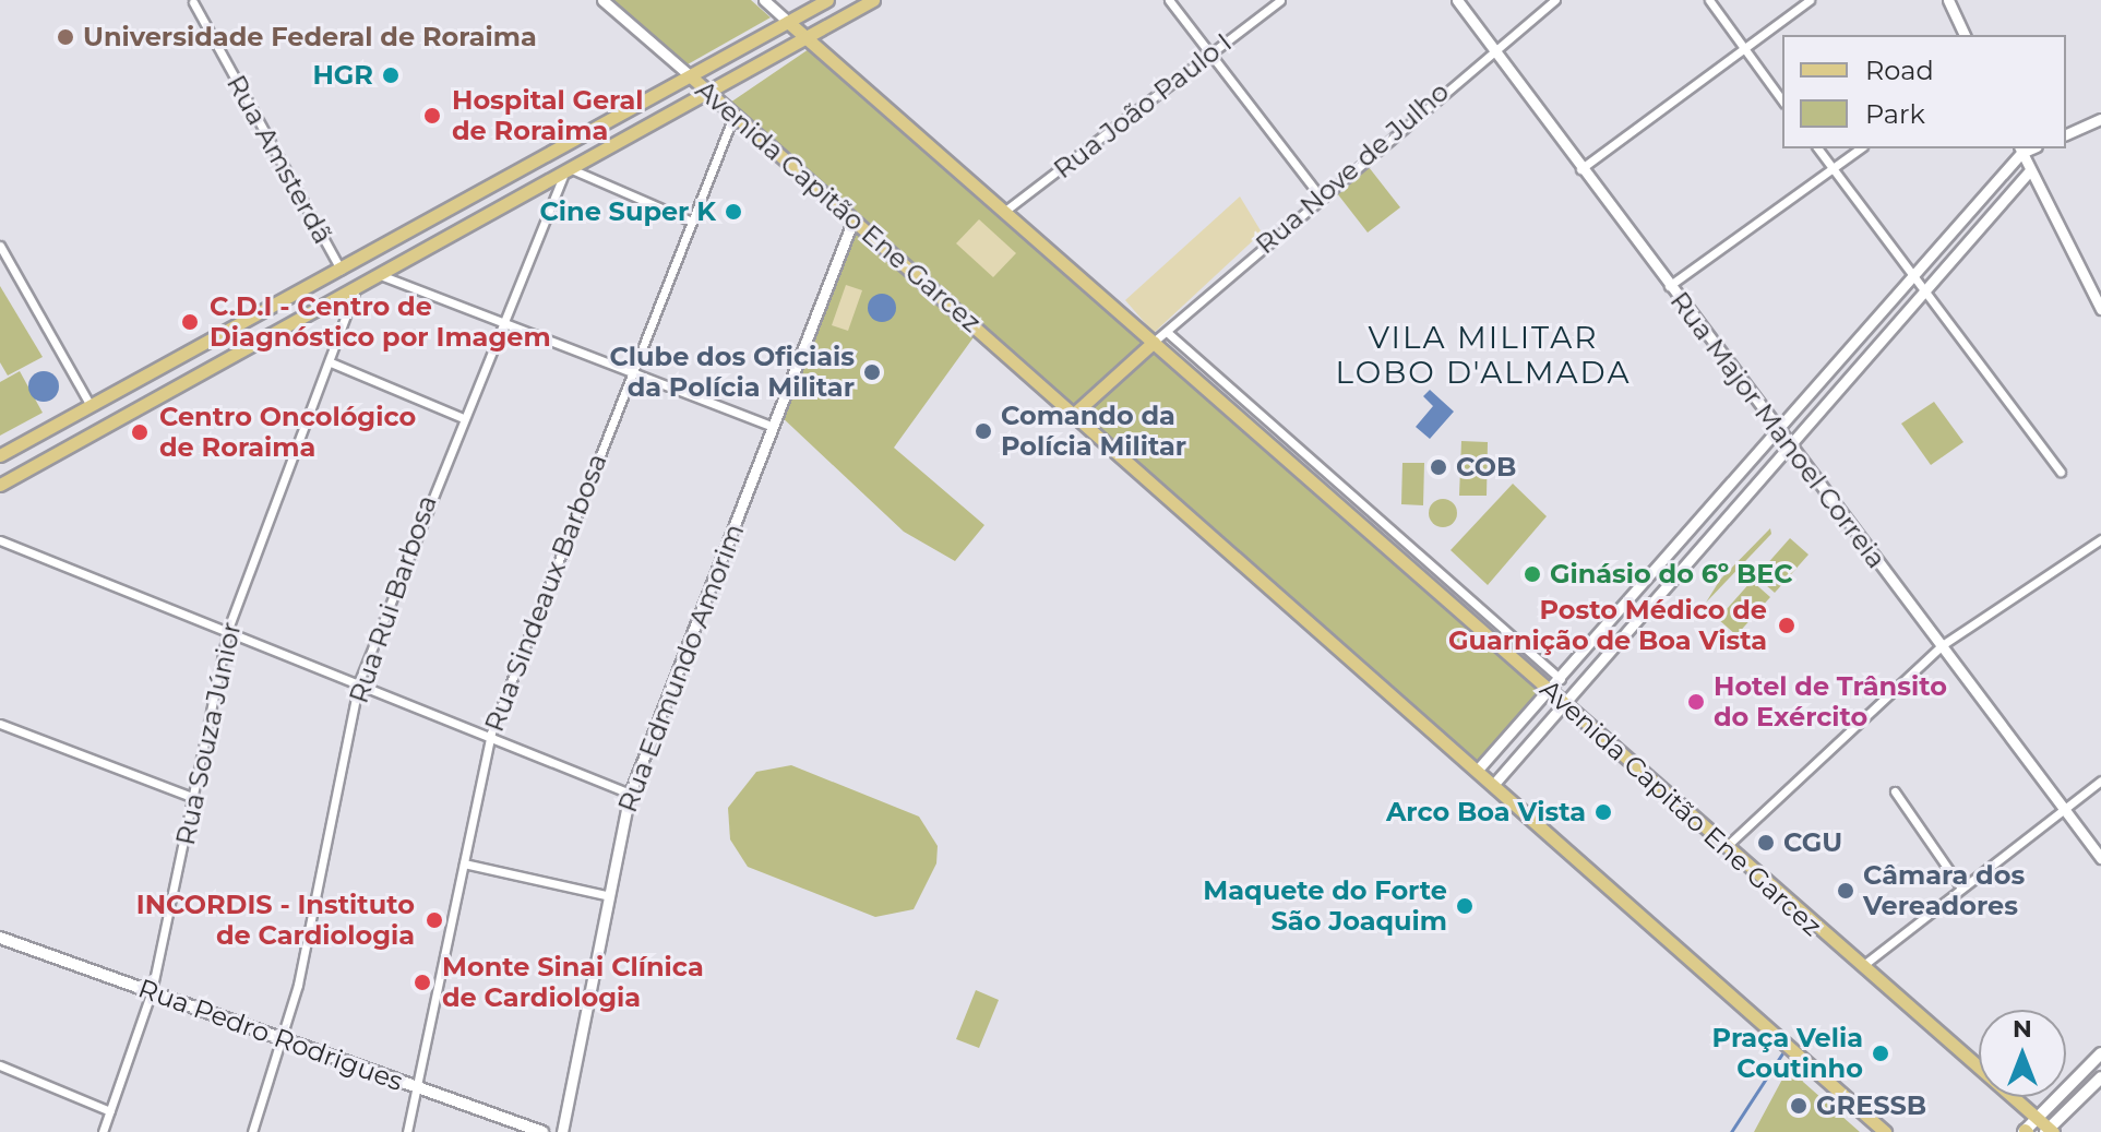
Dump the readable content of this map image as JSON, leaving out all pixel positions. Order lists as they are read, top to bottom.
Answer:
{
  "streets": {
    "main road": ["Avenida Capitão Ene Garcez", "Rua Pedro Rodrigues"],
    "street": [
      "Rua João Paulo I",
      "Rua Amsterdã",
      "Rua Nove de Julho",
      "Rua Major Manoel Correia",
      "Rua Sindeaux Barbosa",
      "Rua Rui Barbosa",
      "Rua Edmundo Amorim",
      "Rua Souza Júnior"
    ]
  },
  "crossings": [
    ["Rua João Paulo I", "Avenida Capitão Ene Garcez"],
    ["Rua Nove de Julho", "Avenida Capitão Ene Garcez"],
    ["Rua Nove de Julho", "Rua Major Manoel Correia"],
    ["Avenida Capitão Ene Garcez", "Rua Sindeaux Barbosa"],
    ["Avenida Capitão Ene Garcez", "Rua Edmundo Amorim"],
    ["Rua Sindeaux Barbosa", "Rua Pedro Rodrigues"],
    ["Rua Rui Barbosa", "Rua Pedro Rodrigues"],
    ["Rua Souza Júnior", "Rua Pedro Rodrigues"]
  ],
  "districts": ["VILA MILITAR LOBO D'ALMADA"],
  "places": [
    "Universidade Federal de Roraima",
    "HGR",
    "Hospital Geral de Roraima",
    "Cine Super K",
    "C.D.I - Centro de Diagnóstico por Imagem",
    "Clube dos Oficiais da Polícia Militar",
    "Comando da Polícia Militar",
    "Centro Oncológico de Roraima",
    "COB",
    "Ginásio do 6º BEC",
    "Posto Médico de Guarnição de Boa Vista",
    "Hotel de Trânsito do Exército",
    "Arco Boa Vista",
    "CGU",
    "Câmara dos Vereadores",
    "Maquete do Forte São Joaquim",
    "INCORDIS - Instituto de Cardiologia",
    "Monte Sinai Clínica de Cardiologia",
    "Praça Velia Coutinho",
    "GRESSB"
  ],
  "legend": ["Road", "Park"],
  "north": "top"
}
